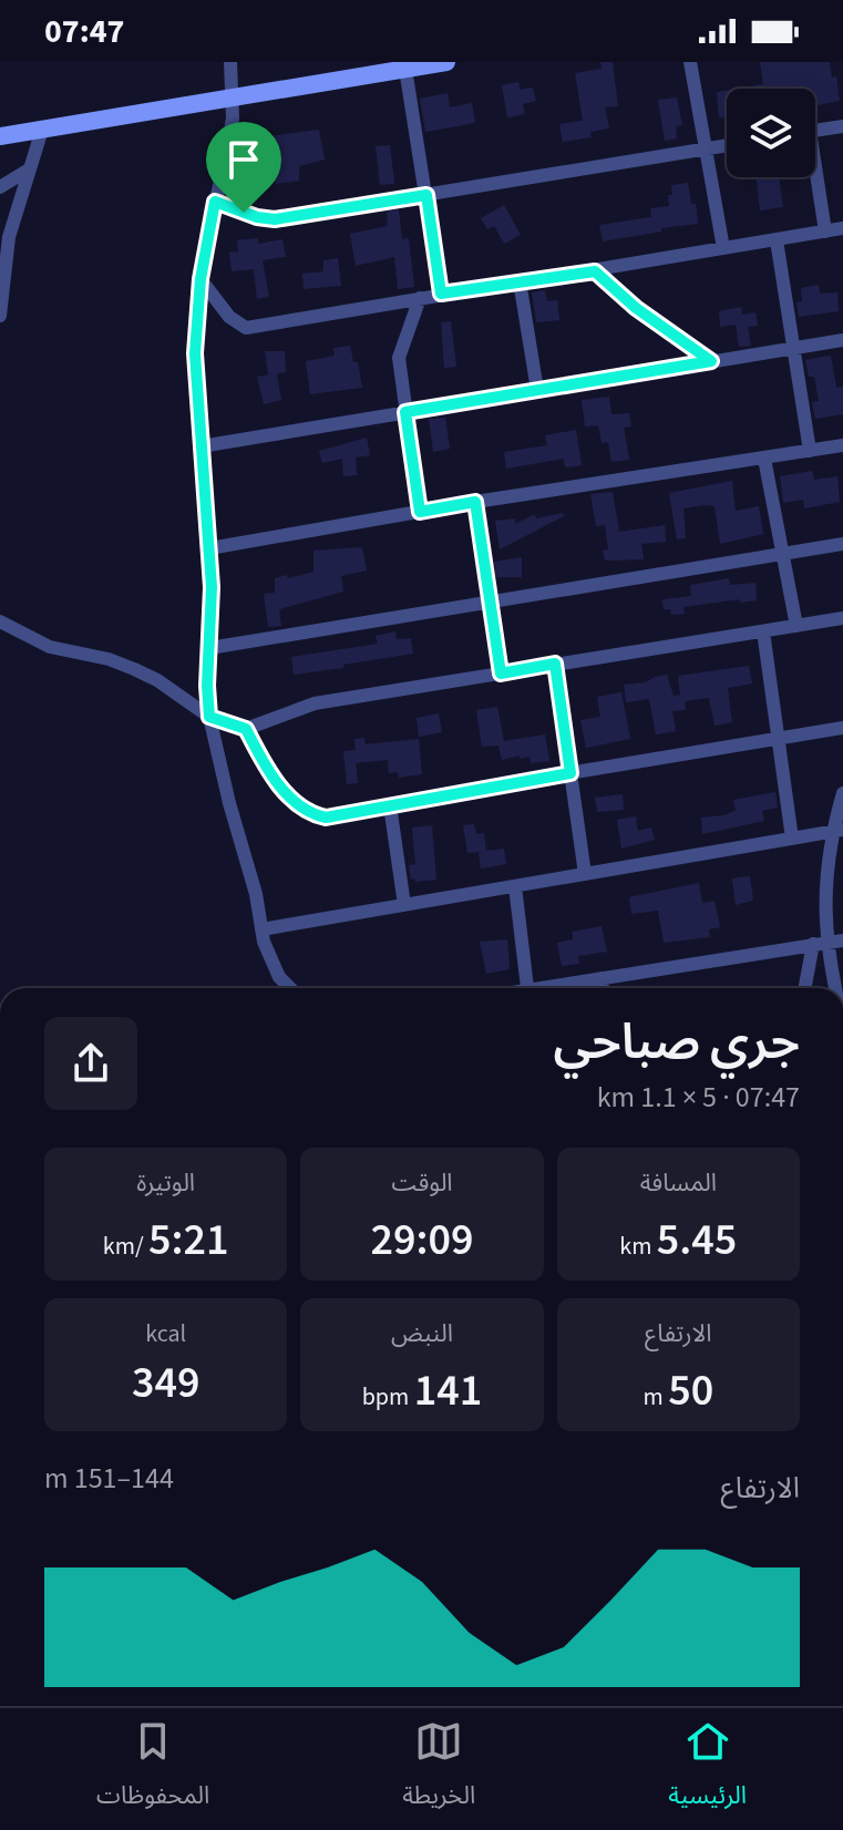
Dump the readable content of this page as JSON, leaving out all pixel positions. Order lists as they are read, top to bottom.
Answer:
{
  "page": {
    "status": "07:47",
    "heading": ["جري صباحي", "07:47 · 5 × 1.1 km"],
    "stats": [
      ["المسافة", "5.45 km"],
      ["الوقت", "29:09"],
      ["الوتيرة", "5:21 /km"],
      ["الارتفاع", "50 m"],
      ["النبض", "141 bpm"],
      ["kcal", "349"]
    ],
    "chart": ["الارتفاع", "144–151 m"],
    "tabs": ["الرئيسية", "الخريطة", "المحفوظات"]
  }
}
